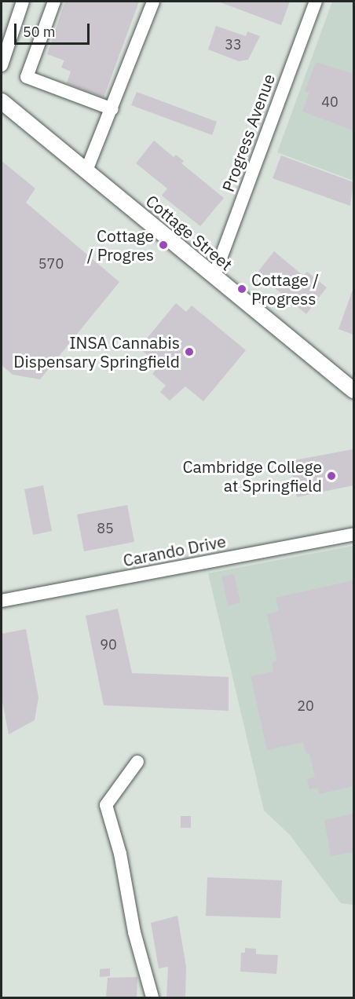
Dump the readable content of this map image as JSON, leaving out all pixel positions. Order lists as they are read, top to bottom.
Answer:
{
  "streets": {
    "main road": ["Cottage Street"],
    "street": ["Progress Avenue", "Carando Drive"]
  },
  "crossings": [
    ["Progress Avenue", "Cottage Street"]
  ],
  "places": [
    "Cottage / Progres",
    "Cottage / Progress",
    "INSA Cannabis Dispensary Springfield",
    "Cambridge College at Springfield"
  ],
  "house_numbers": [
    "33",
    "40",
    "570",
    "85",
    "90",
    "20"
  ],
  "scale_bar": "50 m"
}
